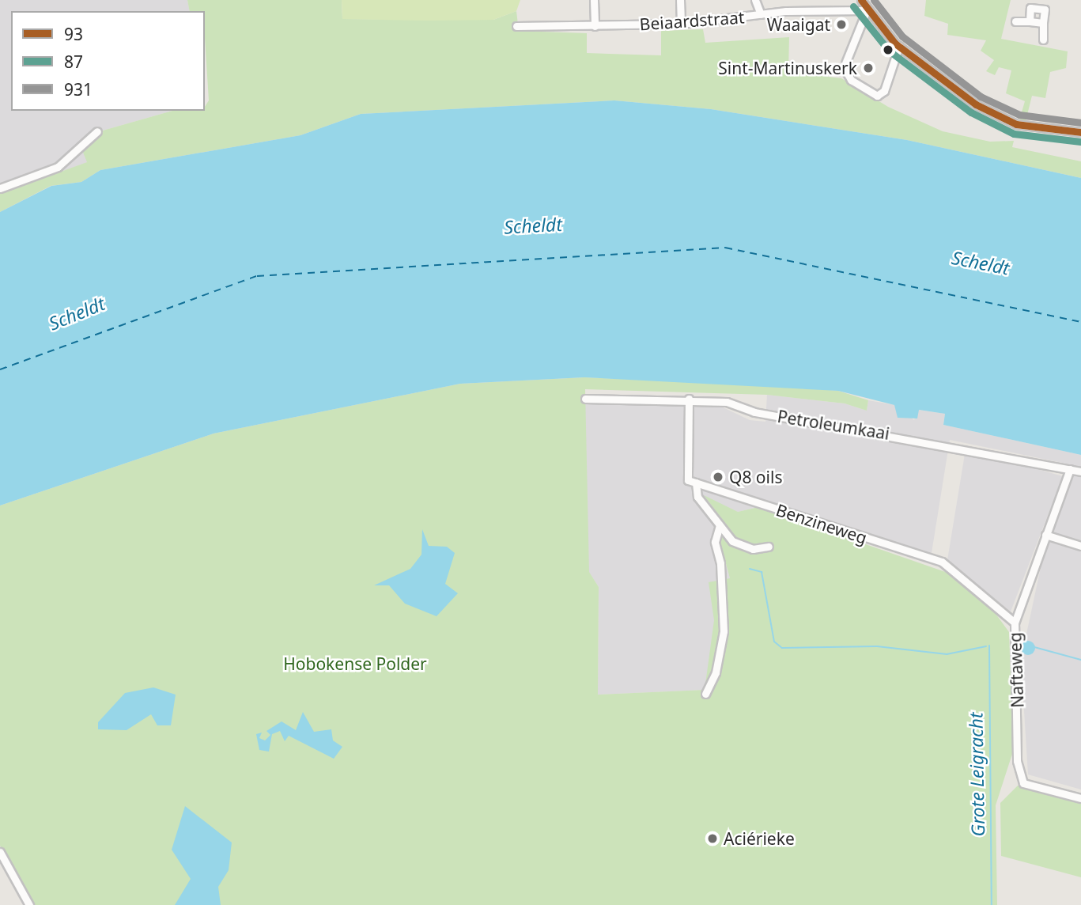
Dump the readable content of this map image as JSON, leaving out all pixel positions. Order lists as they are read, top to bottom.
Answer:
{
  "streets": {
    "street": [
      "Beiaardstraat",
      "Petroleumkaai",
      "Benzineweg",
      "Naftaweg"
    ]
  },
  "crossings": [
    ["Petroleumkaai", "Naftaweg"],
    ["Benzineweg", "Naftaweg"]
  ],
  "water": ["Scheldt", "Grote Leigracht"],
  "parks": ["Hobokense Polder"],
  "places": [
    "Waaigat",
    "Sint-Martinuskerk",
    "Q8 oils",
    "Aciérieke"
  ],
  "lines": ["transit line 93", "transit line 931", "transit line 87"],
  "legend": ["93", "87", "931"]
}
